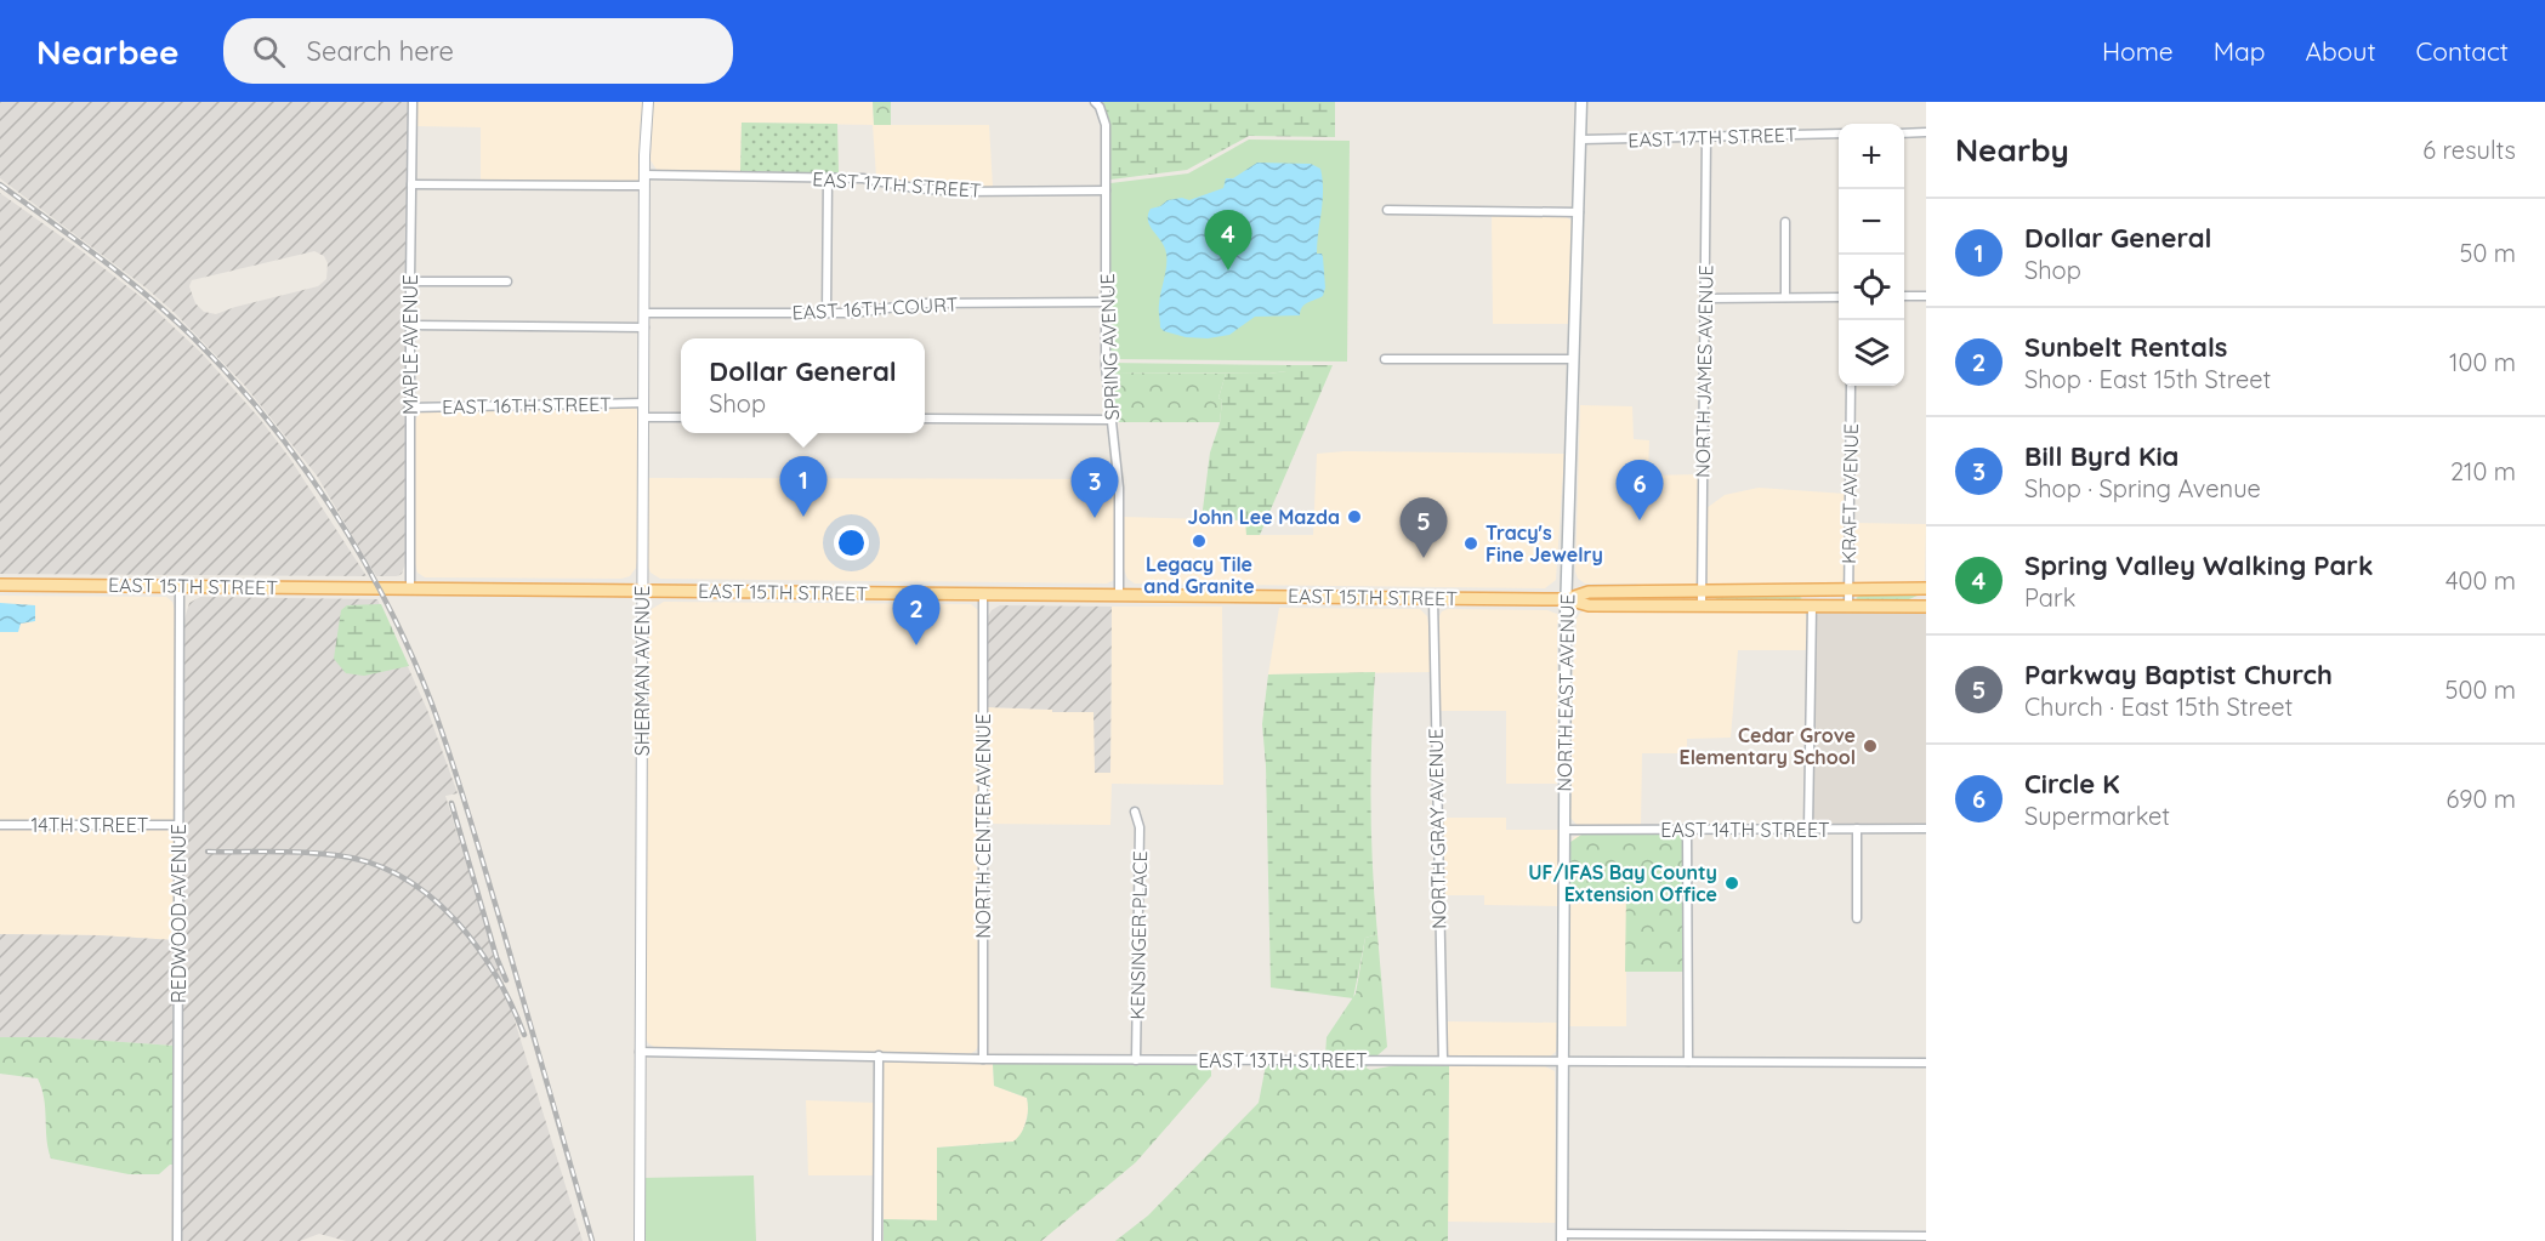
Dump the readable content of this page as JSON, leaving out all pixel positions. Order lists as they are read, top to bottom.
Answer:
{
  "streets": {
    "main road": ["EAST 15TH STREET", "NORTH EAST AVENUE"],
    "street": [
      "EAST 17TH STREET",
      "EAST 16TH COURT",
      "MAPLE AVENUE",
      "SPRING AVENUE",
      "NORTH JAMES AVENUE",
      "EAST 16TH STREET",
      "KRAFT AVENUE",
      "SHERMAN AVENUE",
      "14TH STREET",
      "NORTH CENTER AVENUE",
      "NORTH GRAY AVENUE",
      "EAST 14TH STREET",
      "REDWOOD AVENUE",
      "KENSINGER PLACE",
      "EAST 13TH STREET"
    ]
  },
  "crossings": [
    ["EAST 17TH STREET", "MAPLE AVENUE"],
    ["EAST 17TH STREET", "SPRING AVENUE"],
    ["EAST 17TH STREET", "NORTH JAMES AVENUE"],
    ["EAST 17TH STREET", "SHERMAN AVENUE"],
    ["EAST 17TH STREET", "NORTH EAST AVENUE"],
    ["EAST 16TH COURT", "SPRING AVENUE"],
    ["EAST 16TH COURT", "SHERMAN AVENUE"],
    ["MAPLE AVENUE", "EAST 16TH STREET"],
    ["MAPLE AVENUE", "EAST 15TH STREET"],
    ["SPRING AVENUE", "EAST 15TH STREET"],
    ["NORTH JAMES AVENUE", "EAST 15TH STREET"],
    ["EAST 16TH STREET", "SHERMAN AVENUE"],
    ["KRAFT AVENUE", "EAST 15TH STREET"],
    ["EAST 15TH STREET", "SHERMAN AVENUE"],
    ["EAST 15TH STREET", "NORTH EAST AVENUE"],
    ["EAST 15TH STREET", "NORTH CENTER AVENUE"],
    ["EAST 15TH STREET", "NORTH GRAY AVENUE"],
    ["EAST 15TH STREET", "REDWOOD AVENUE"],
    ["SHERMAN AVENUE", "EAST 13TH STREET"],
    ["NORTH EAST AVENUE", "EAST 14TH STREET"],
    ["NORTH EAST AVENUE", "EAST 13TH STREET"],
    ["14TH STREET", "REDWOOD AVENUE"],
    ["NORTH CENTER AVENUE", "EAST 13TH STREET"],
    ["NORTH GRAY AVENUE", "EAST 13TH STREET"],
    ["KENSINGER PLACE", "EAST 13TH STREET"]
  ],
  "places": [
    "John Lee Mazda",
    "Legacy Tile and Granite",
    "Tracy's Fine Jewelry",
    "Cedar Grove Elementary School",
    "UF/IFAS Bay County Extension Office"
  ],
  "page": {
    "header": "Nearbee",
    "search": "Search here",
    "nav": [
      "Home",
      "Map",
      "About",
      "Contact"
    ],
    "heading": ["Nearby", "6 results"],
    "map_buttons": ["+", "−"],
    "list": [
      {
        "mark": "1",
        "name": "Dollar General",
        "note": "Shop",
        "value": "50 m"
      },
      {
        "mark": "2",
        "name": "Sunbelt Rentals",
        "note": "Shop · East 15th Street",
        "value": "100 m"
      },
      {
        "mark": "3",
        "name": "Bill Byrd Kia",
        "note": "Shop · Spring Avenue",
        "value": "210 m"
      },
      {
        "mark": "4",
        "name": "Spring Valley Walking Park",
        "note": "Park",
        "value": "400 m"
      },
      {
        "mark": "5",
        "name": "Parkway Baptist Church",
        "note": "Church · East 15th Street",
        "value": "500 m"
      },
      {
        "mark": "6",
        "name": "Circle K",
        "note": "Supermarket",
        "value": "690 m"
      }
    ],
    "pins": [
      "4",
      "1",
      "3",
      "6",
      "5",
      "2"
    ],
    "popup": ["Dollar General", "Shop"]
  }
}
